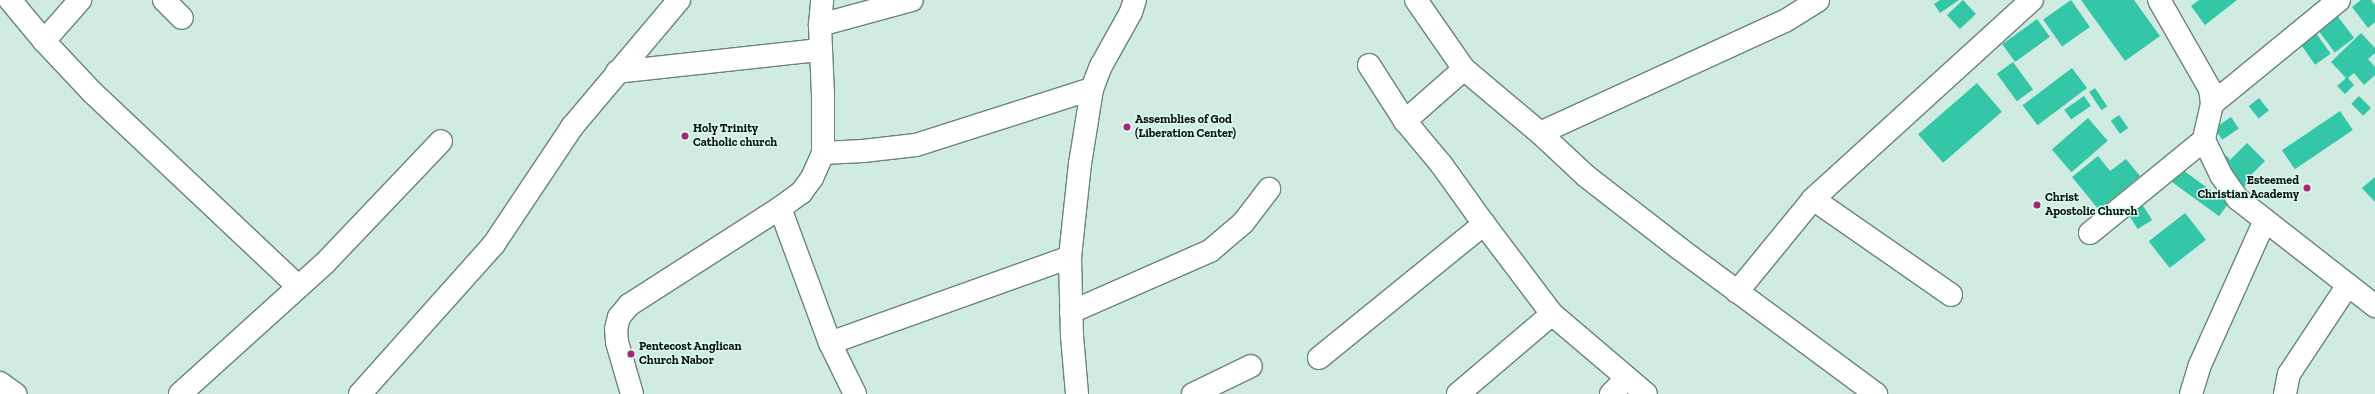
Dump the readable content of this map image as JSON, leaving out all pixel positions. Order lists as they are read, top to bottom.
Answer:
{
  "places": [
    "Assemblies of God (Liberation Center)",
    "Holy Trinity Catholic church",
    "Esteemed Christian Academy",
    "Christ Apostolic Church",
    "Pentecost Anglican Church Nabor"
  ]
}
